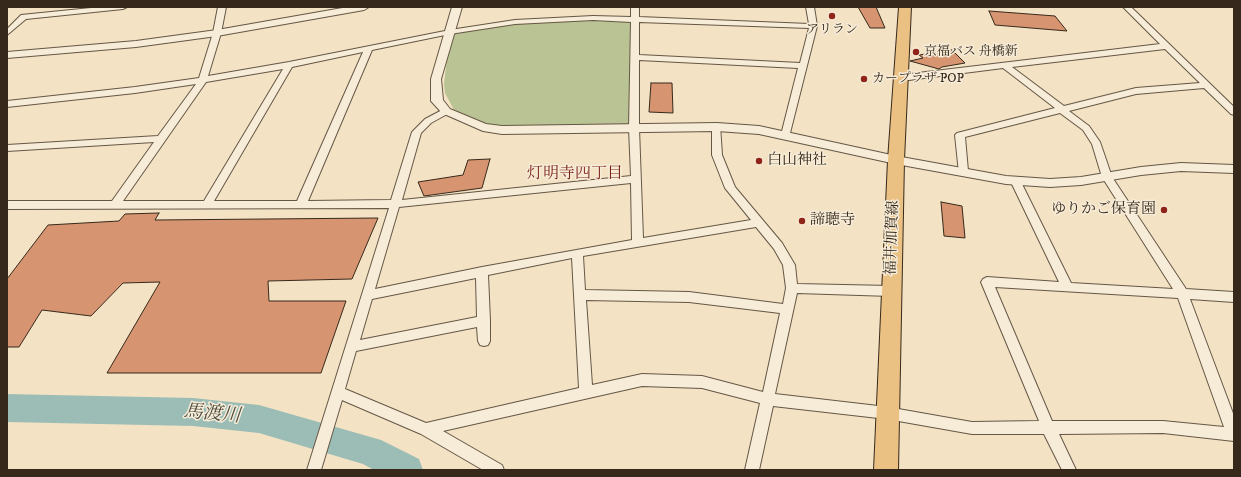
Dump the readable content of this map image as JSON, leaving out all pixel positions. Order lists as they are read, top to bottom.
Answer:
{
  "streets": {
    "main road": ["福井加賀線"]
  },
  "districts": ["灯明寺四丁目"],
  "water": ["馬渡川"],
  "places": [
    "アリラン",
    "京福バス 舟橋新",
    "カープラザ POP",
    "白山神社",
    "ゆりかご保育園",
    "諦聴寺"
  ]
}
